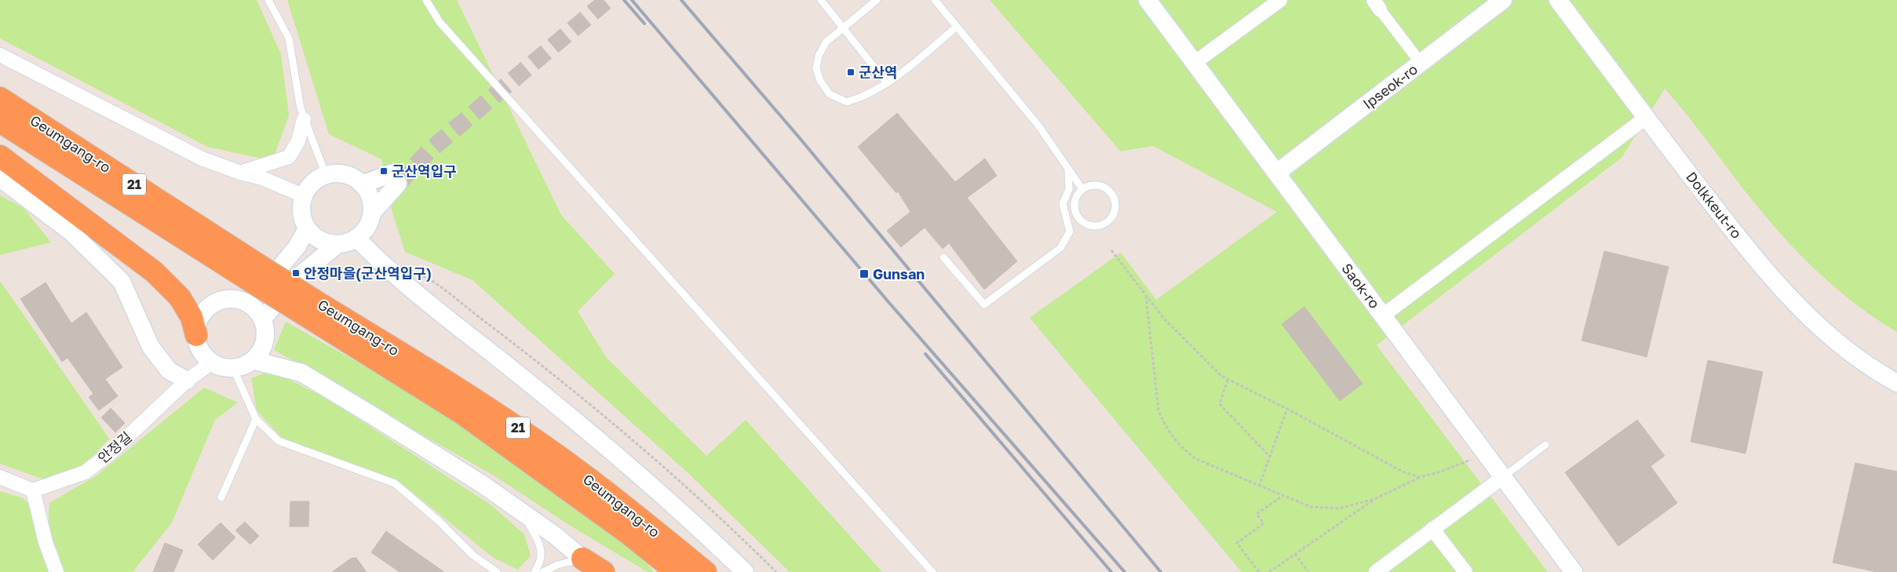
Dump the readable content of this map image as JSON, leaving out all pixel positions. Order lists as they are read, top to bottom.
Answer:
{
  "streets": {
    "highway": ["Geumgang-ro", "21"],
    "street": [
      "Ipseok-ro",
      "Dolkkeut-ro",
      "Saok-ro",
      "안정길"
    ]
  },
  "crossings": [
    ["Ipseok-ro", "Saok-ro"]
  ],
  "places": {
    "transit": [
      "군산역",
      "군산역입구",
      "안정마을(군산역입구)",
      "Gunsan"
    ]
  }
}
